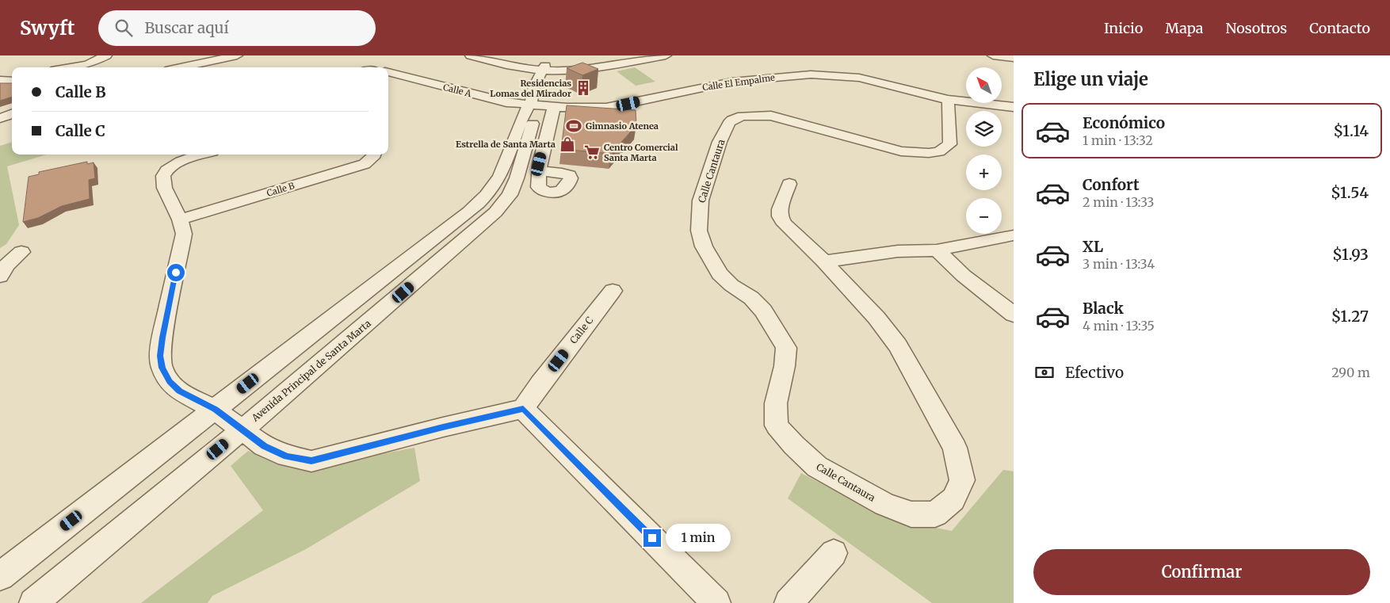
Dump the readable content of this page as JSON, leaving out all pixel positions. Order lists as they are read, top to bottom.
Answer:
{
  "streets": {
    "street": [
      "Calle El Empalme",
      "Calle A",
      "Calle Cantaura",
      "Calle B",
      "Calle C",
      "Avenida Principal de Santa Marta"
    ]
  },
  "crossings": [
    ["Calle El Empalme", "Calle A"],
    ["Calle El Empalme", "Calle Cantaura"],
    ["Calle El Empalme", "Avenida Principal de Santa Marta"],
    ["Calle A", "Avenida Principal de Santa Marta"]
  ],
  "places": {
    "building": ["Residencias Lomas del Mirador"],
    "sports": ["Gimnasio Atenea"],
    "shop": ["Estrella de Santa Marta"],
    "supermarket": ["Centro Comercial Santa Marta"]
  },
  "north": "top left",
  "page": {
    "header": "Swyft",
    "search": "Buscar aquí",
    "nav": [
      "Inicio",
      "Mapa",
      "Nosotros",
      "Contacto"
    ],
    "heading": "Elige un viaje",
    "map_buttons": ["+", "−"],
    "banner": ["Calle B", "Calle C"],
    "list": [
      {
        "name": "Económico",
        "note": "1 min · 13:32",
        "value": "$1.14"
      },
      {
        "name": "Confort",
        "note": "2 min · 13:33",
        "value": "$1.54"
      },
      {
        "name": "XL",
        "note": "3 min · 13:34",
        "value": "$1.93"
      },
      {
        "name": "Black",
        "note": "4 min · 13:35",
        "value": "$1.27"
      }
    ],
    "pay": ["Efectivo", "290 m"],
    "bubble": "1 min",
    "buttons": "Confirmar"
  }
}
